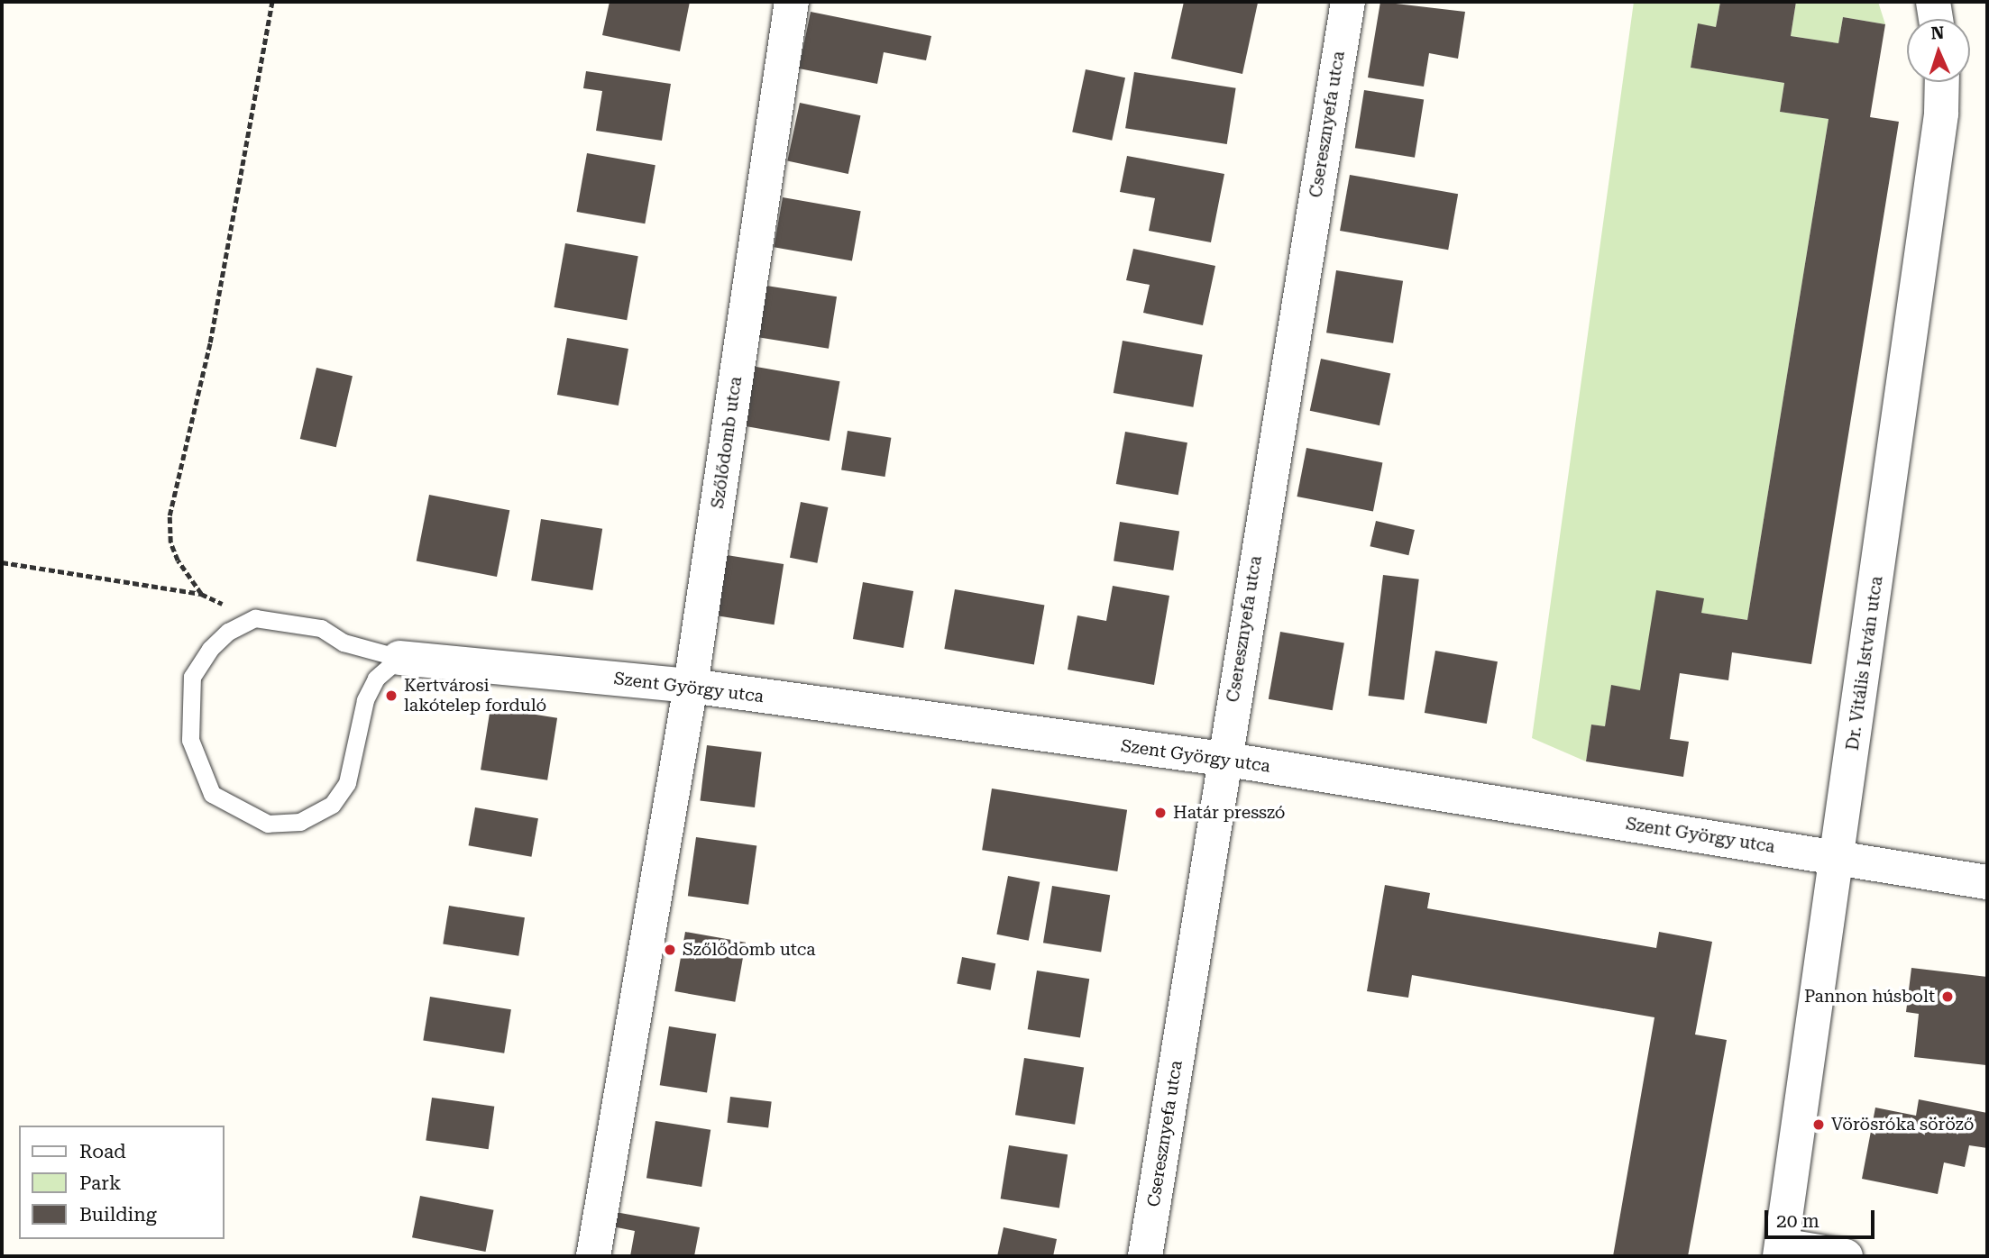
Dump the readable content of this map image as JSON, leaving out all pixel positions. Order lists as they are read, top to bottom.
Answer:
{
  "streets": {
    "street": [
      "Cseresznyefa utca",
      "Szőlődomb utca",
      "Dr. Vitális István utca",
      "Szent György utca"
    ]
  },
  "crossings": [
    ["Cseresznyefa utca", "Szent György utca"],
    ["Szőlődomb utca", "Szent György utca"],
    ["Dr. Vitális István utca", "Szent György utca"]
  ],
  "places": [
    "Kertvárosi lakótelep forduló",
    "Határ presszó",
    "Szőlődomb utca",
    "Pannon húsbolt",
    "Vörösróka söröző"
  ],
  "legend": ["Road", "Park", "Building"],
  "scale_bar": "20 m",
  "north": "top"
}
